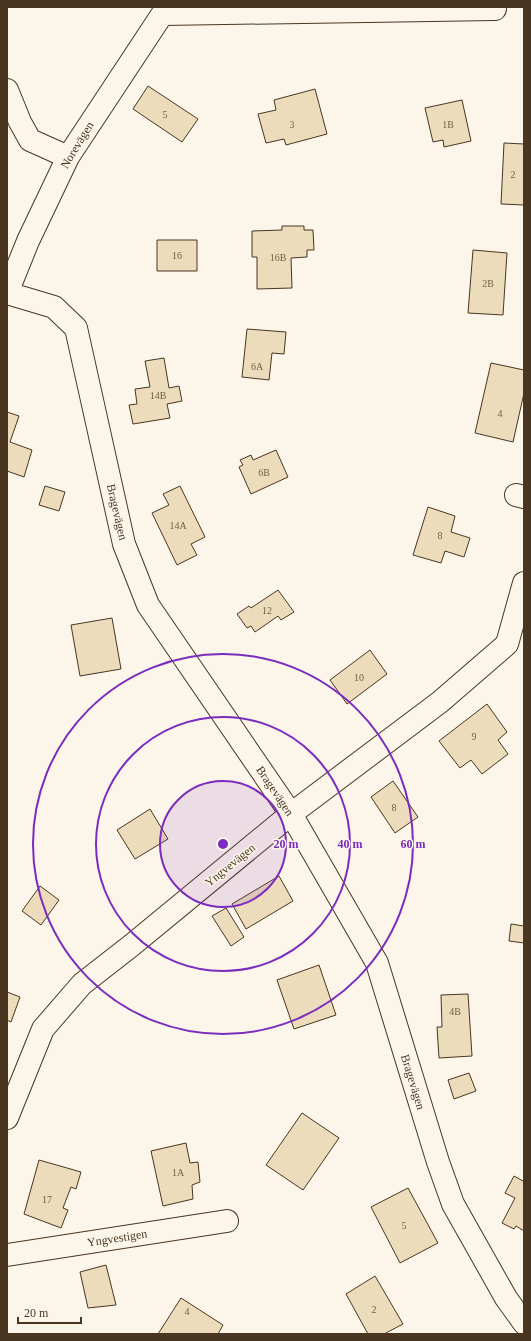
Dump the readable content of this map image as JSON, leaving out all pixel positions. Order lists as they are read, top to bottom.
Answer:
{
  "streets": {
    "street": [
      "Norevägen",
      "Bragevägen",
      "Yngvevägen",
      "Yngvestigen"
    ]
  },
  "crossings": [
    ["Norevägen", "Bragevägen"],
    ["Bragevägen", "Yngvevägen"]
  ],
  "house_numbers": [
    "5",
    "3",
    "1B",
    "2",
    "16",
    "16B",
    "2B",
    "6A",
    "14B",
    "4",
    "6B",
    "14A",
    "8",
    "12",
    "10",
    "9",
    "8",
    "4B",
    "1A",
    "17",
    "5",
    "2",
    "4"
  ],
  "scale_bar": "20 m",
  "rings": ["20 m", "40 m", "60 m"]
}
